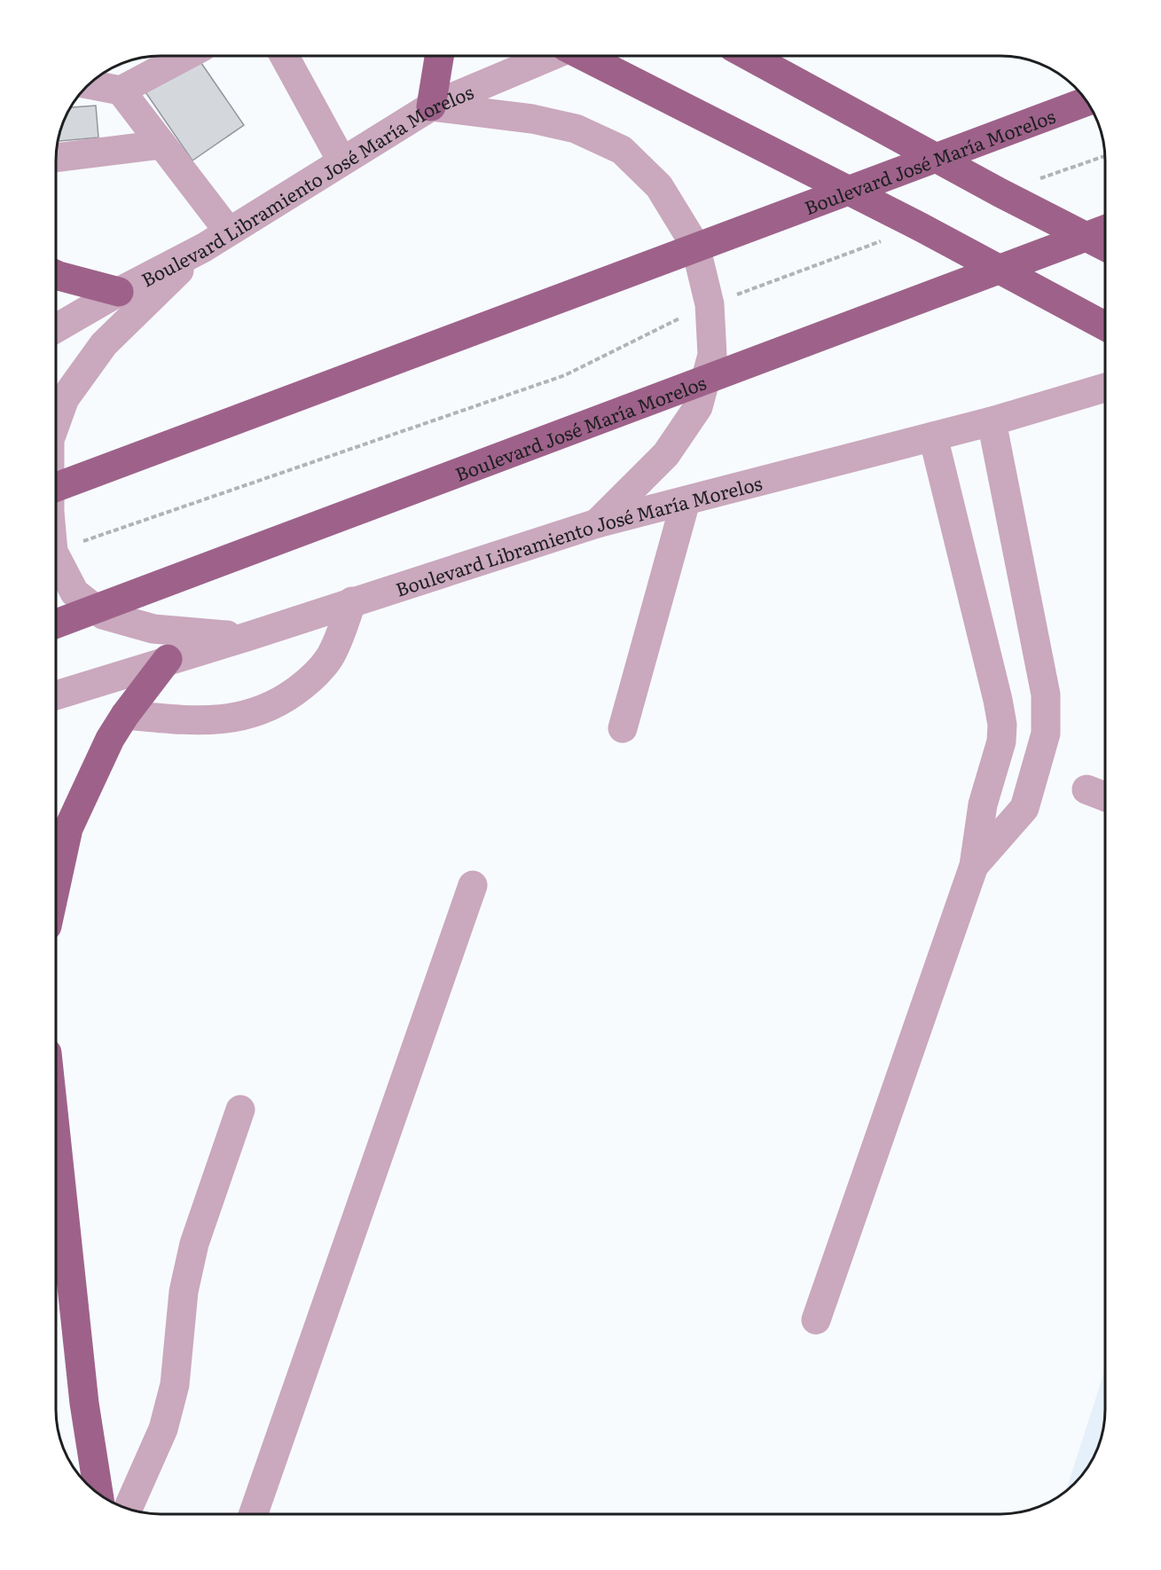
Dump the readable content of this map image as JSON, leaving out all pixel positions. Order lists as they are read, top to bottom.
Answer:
{
  "streets": {
    "main road": ["Boulevard José María Morelos"],
    "street": ["Boulevard Libramiento José María Morelos"]
  }
}
